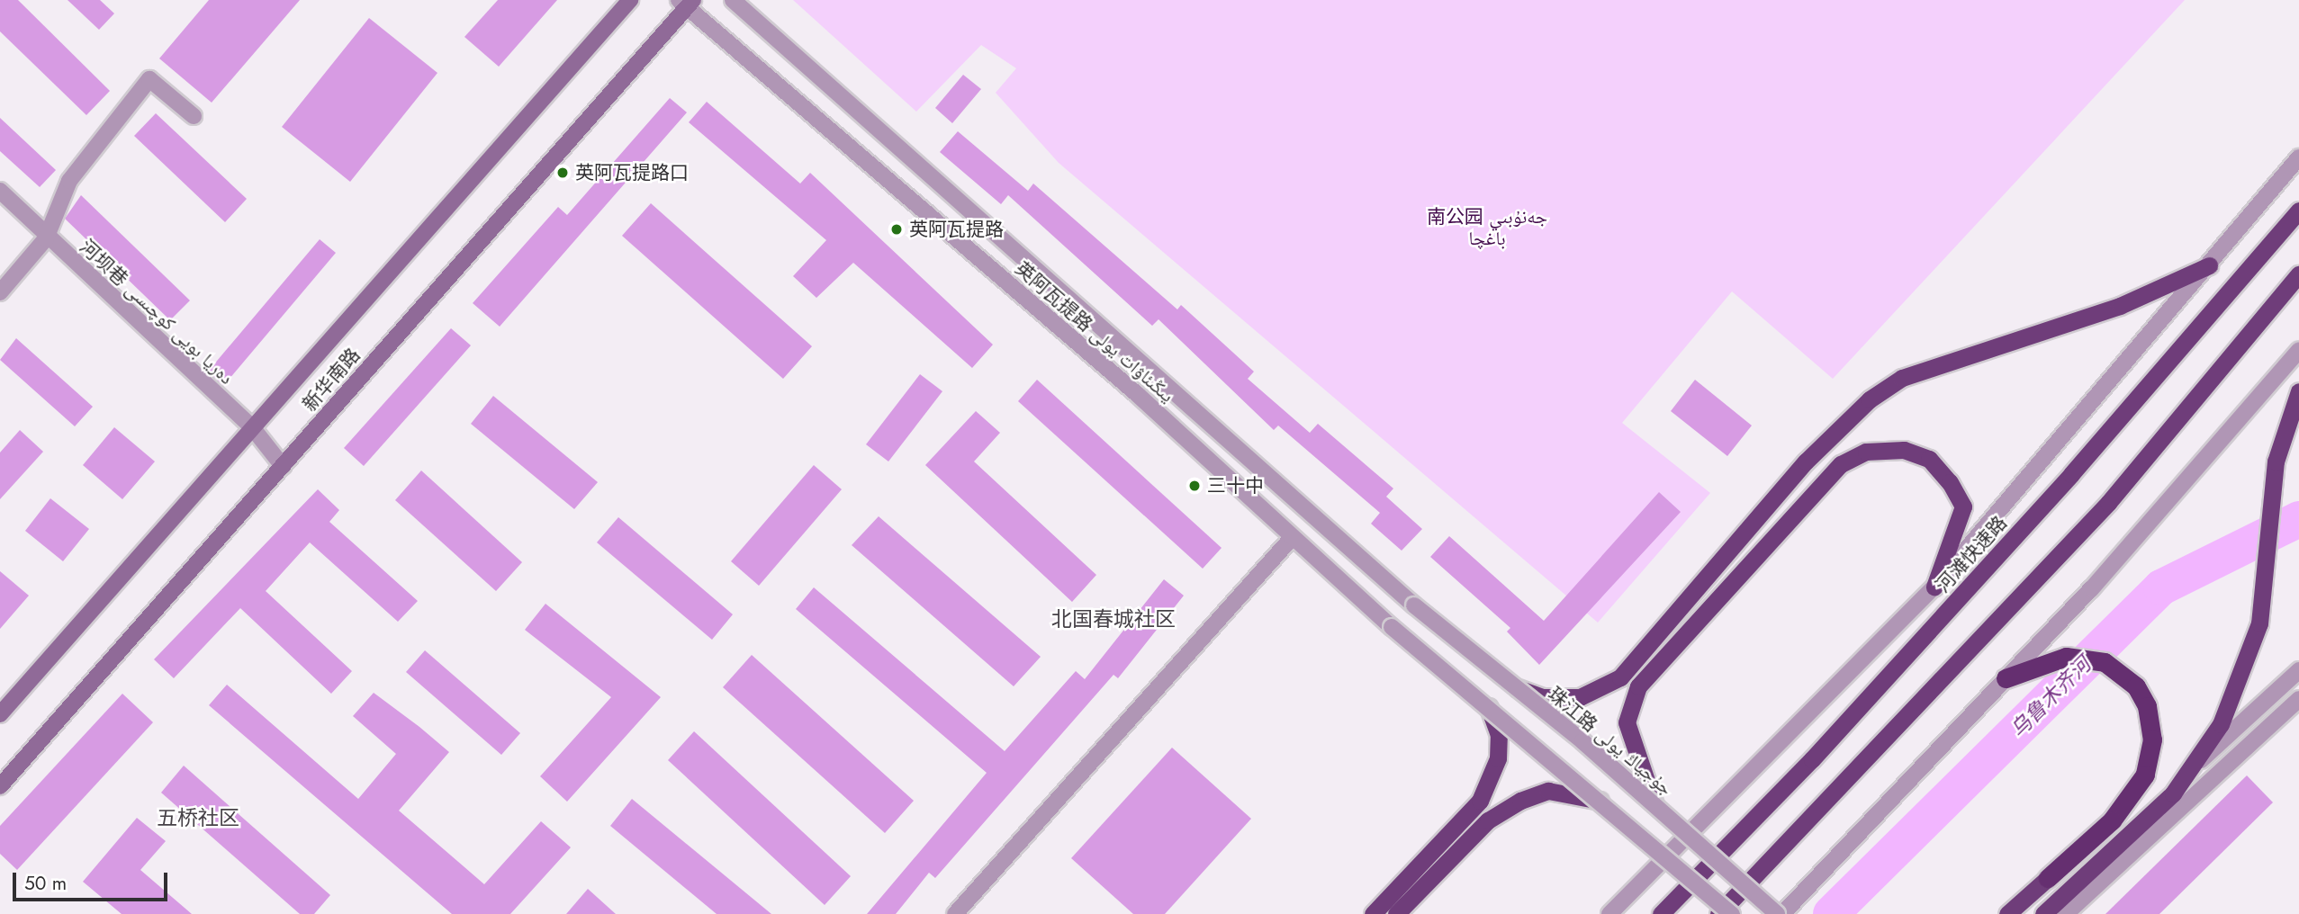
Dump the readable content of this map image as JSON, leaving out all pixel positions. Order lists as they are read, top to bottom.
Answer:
{
  "streets": {
    "highway": ["河滩快速路"],
    "main road": ["新华南路"],
    "street": ["河坝巷 دەريا بويى كوچىسى", "英阿瓦提路 يىڭىئاۋات يولى", "珠江路 جۇجياڭ يولى"]
  },
  "crossings": [
    ["河坝巷 دەريا بويى كوچىسى", "新华南路"],
    ["英阿瓦提路 يىڭىئاۋات يولى", "新华南路"],
    ["英阿瓦提路 يىڭىئاۋات يولى", "珠江路 جۇجياڭ يولى"]
  ],
  "districts": ["北国春城社区", "五桥社区"],
  "water": ["乌鲁木齐河"],
  "parks": ["南公园 جەنۇبىي باغچا"],
  "places": ["英阿瓦提路口", "英阿瓦提路", "三十中"],
  "scale_bar": "50 m"
}
